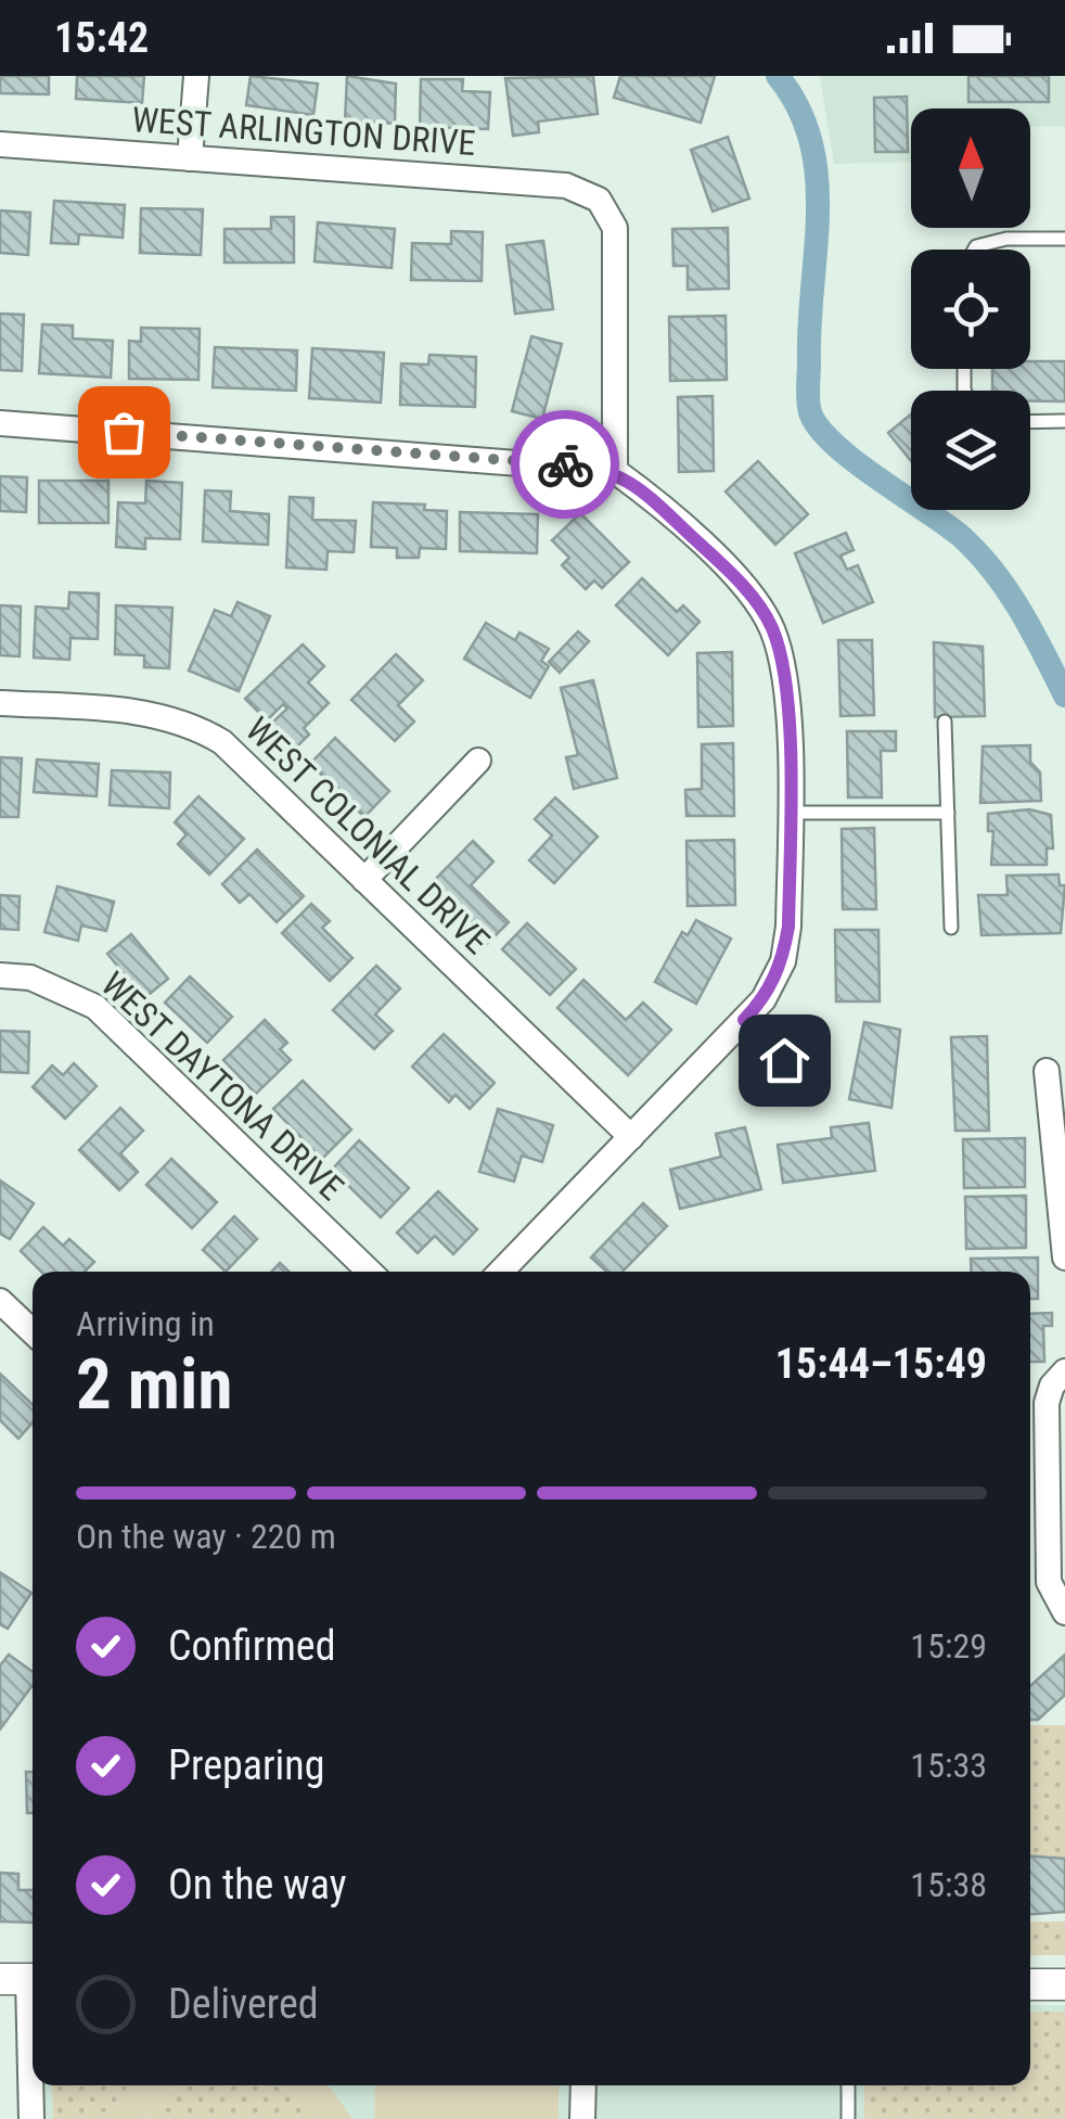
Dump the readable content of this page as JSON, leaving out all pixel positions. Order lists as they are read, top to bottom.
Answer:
{
  "streets": {
    "street": ["WEST ARLINGTON DRIVE", "WEST COLONIAL DRIVE", "WEST DAYTONA DRIVE"]
  },
  "north": "top",
  "page": {
    "status": "15:42",
    "heading": ["2 min", "Arriving in", "15:44–15:49"],
    "bar": "On the way · 220 m",
    "list": [
      ["Confirmed", "15:29"],
      ["Preparing", "15:33"],
      ["On the way", "15:38"],
      "Delivered"
    ]
  }
}
